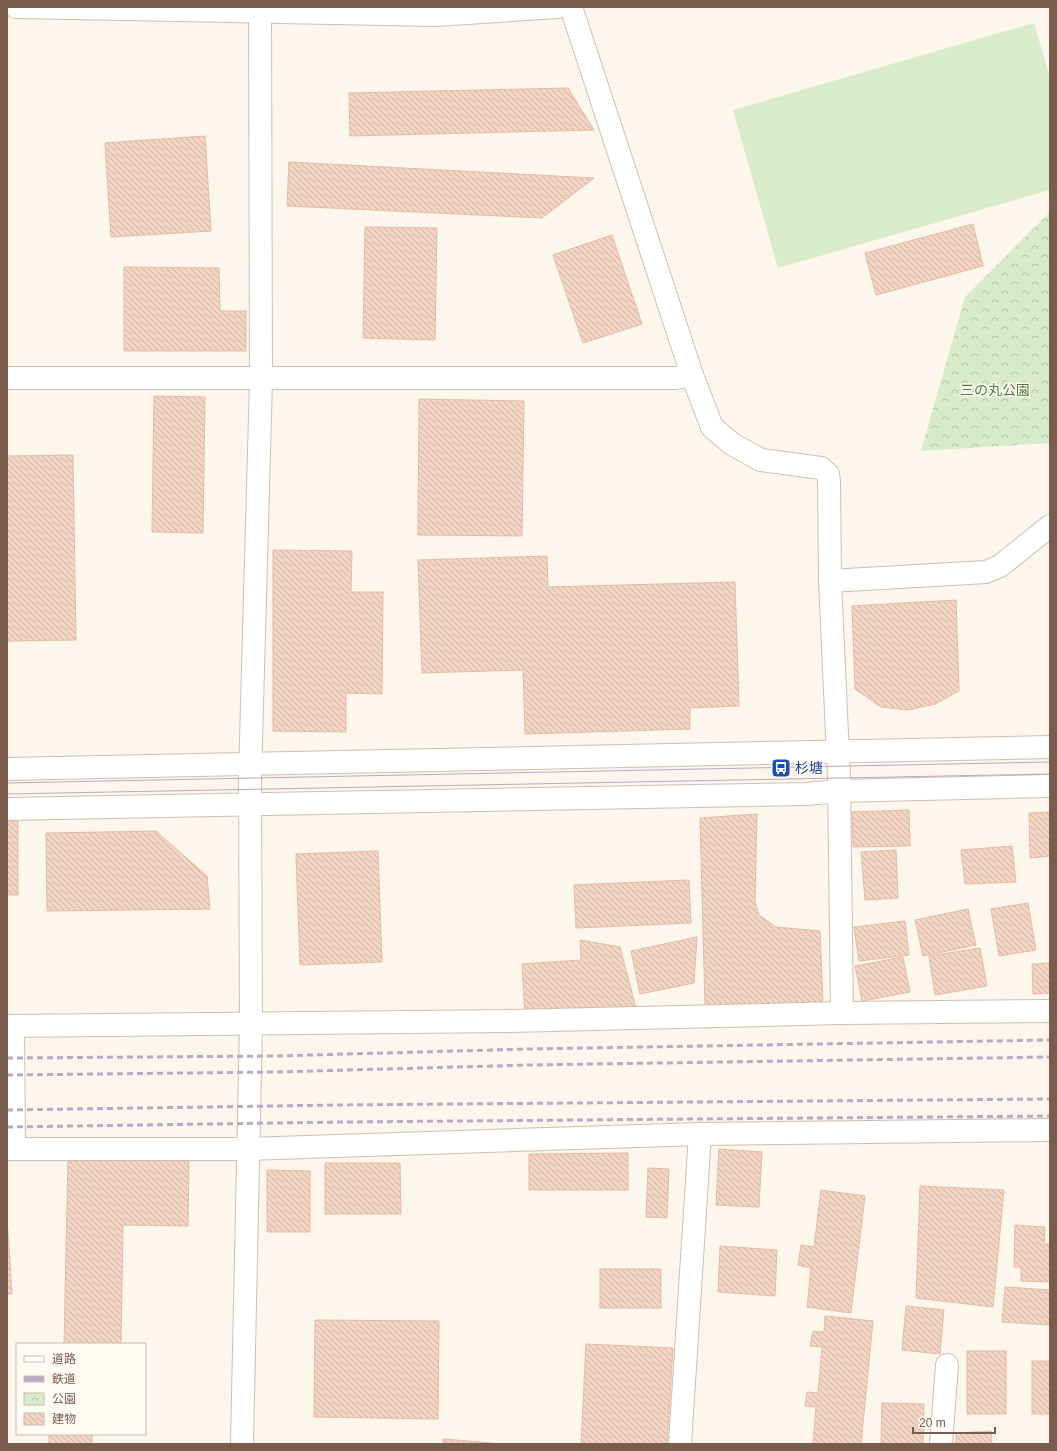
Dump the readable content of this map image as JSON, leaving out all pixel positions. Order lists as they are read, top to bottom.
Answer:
{
  "parks": ["三の丸公園"],
  "places": {
    "bus stop": ["杉塘"]
  },
  "legend": [
    "道路",
    "鉄道",
    "公園",
    "建物"
  ],
  "scale_bar": "20 m"
}
